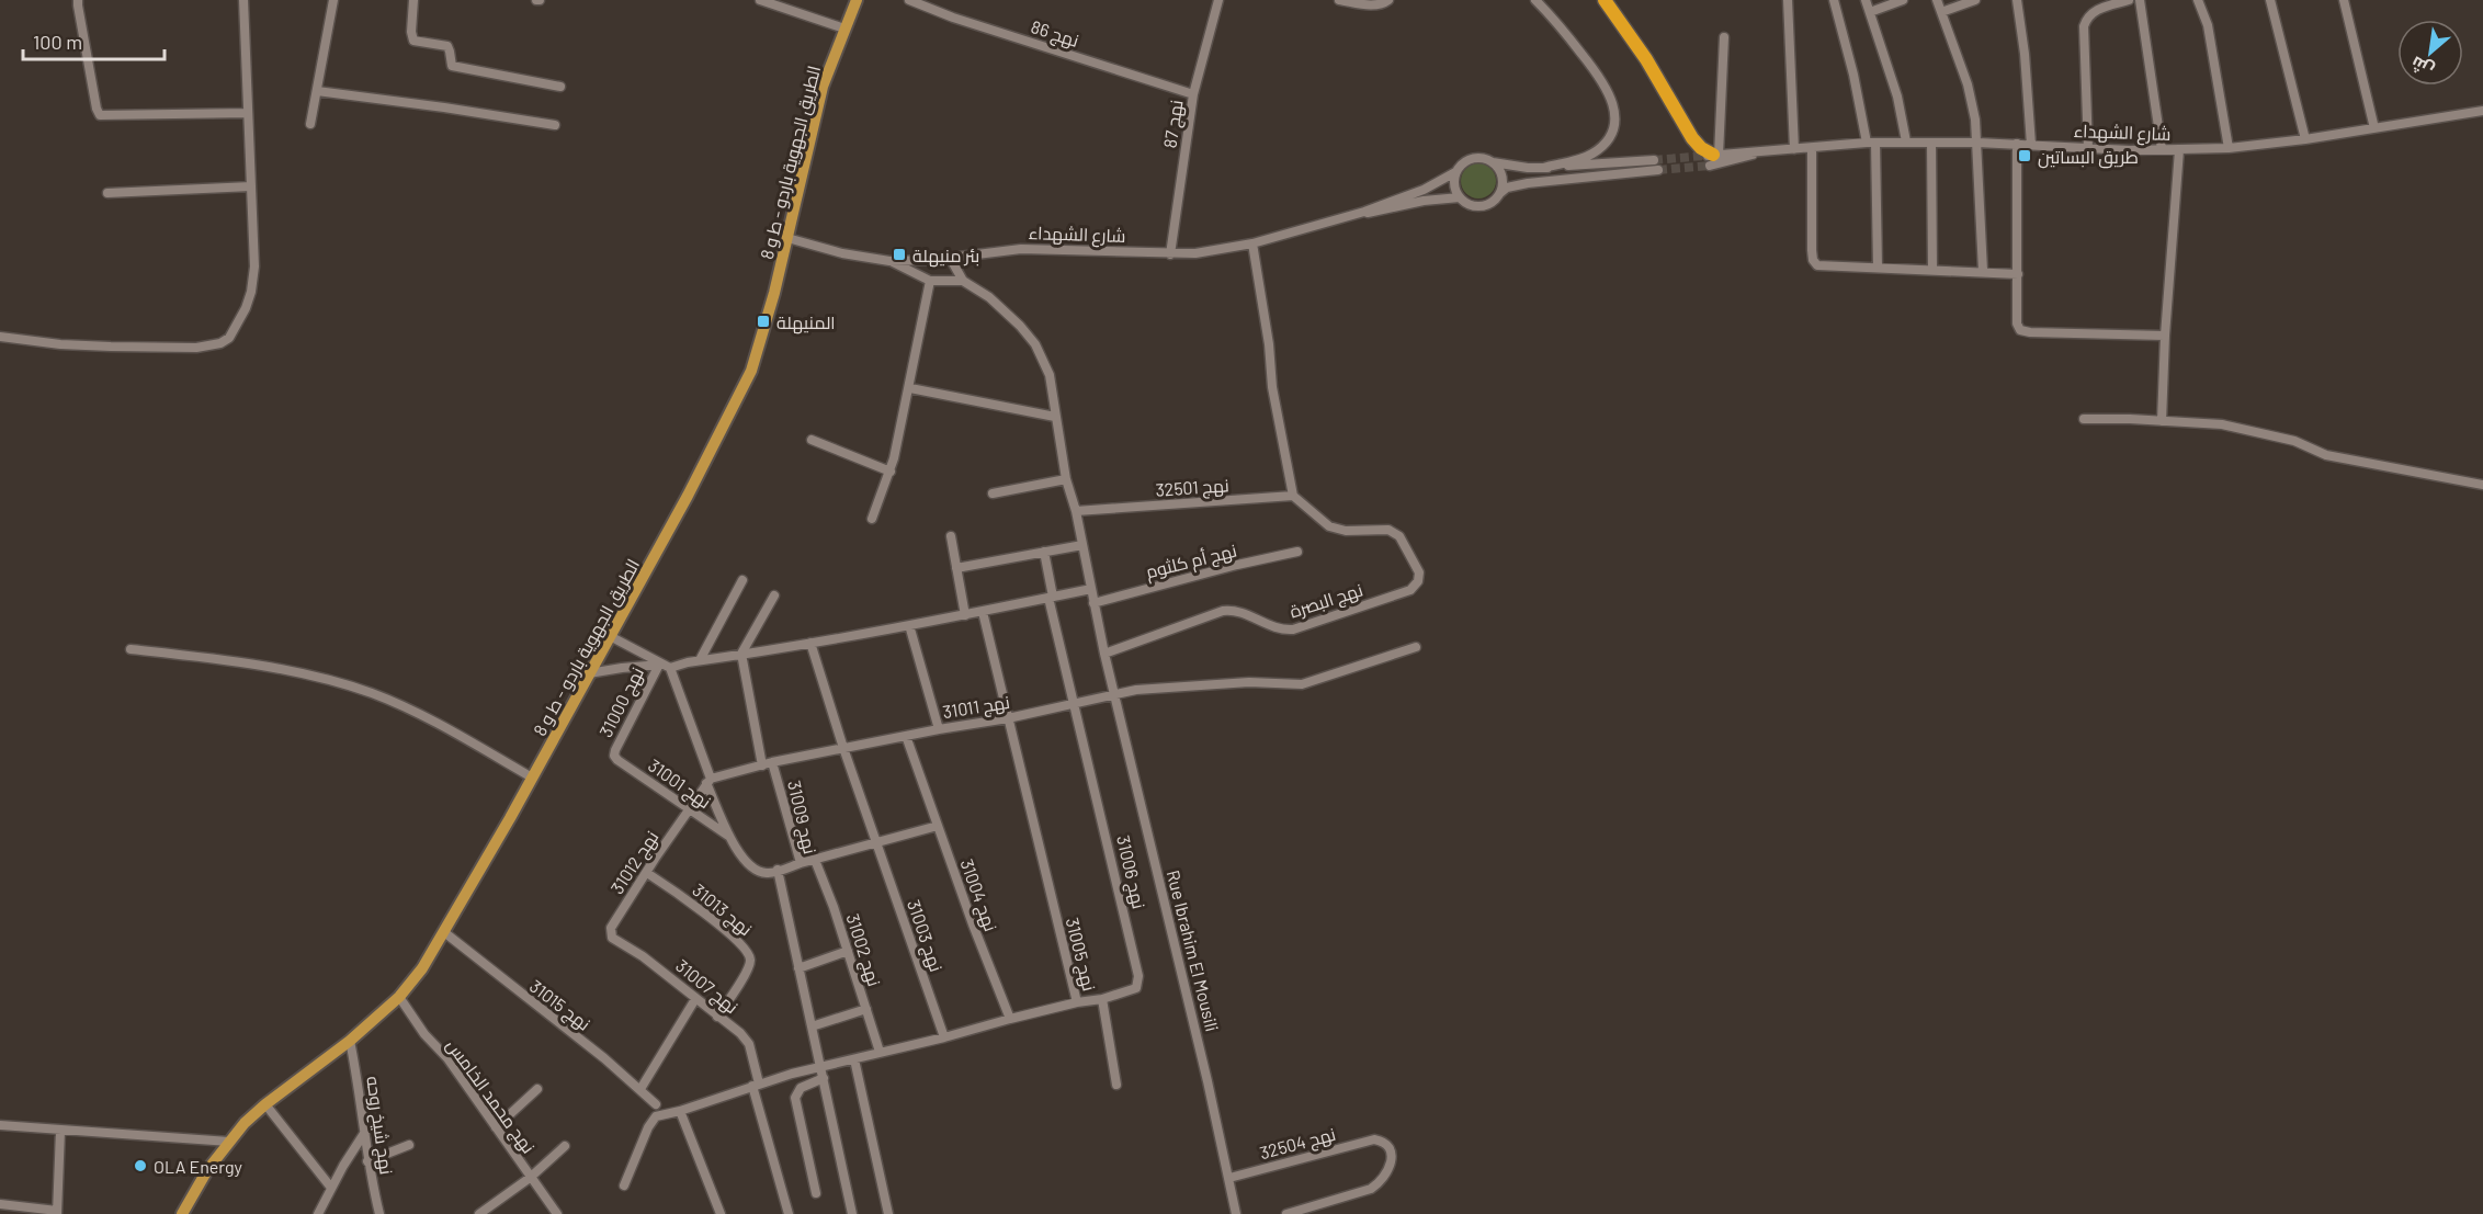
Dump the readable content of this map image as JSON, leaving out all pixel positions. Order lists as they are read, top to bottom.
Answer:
{
  "streets": {
    "main road": ["الطريق الجهوية باردو - ط و 8"],
    "street": [
      "نهج 86",
      "نهج 87",
      "شارع الشهداء",
      "نهج 32501",
      "نهج أم كلثوم",
      "نهج البصرة",
      "نهج 31000",
      "نهج 31011",
      "نهج 31001",
      "نهج 31009",
      "نهج 31012",
      "نهج 31006",
      "نهج 31004",
      "نهج 31013",
      "نهج 31003",
      "نهج 31002",
      "Rue Ibrahim El Mousili",
      "نهج 31005",
      "نهج 31007",
      "نهج 31015",
      "نهج محمد الخامس",
      "نهج شيخ روحه",
      "نهج 32504"
    ]
  },
  "crossings": [
    ["نهج 86", "نهج 87"],
    ["نهج 87", "شارع الشهداء"],
    ["شارع الشهداء", "الطريق الجهوية باردو - ط و 8"],
    ["الطريق الجهوية باردو - ط و 8", "نهج 31015"],
    ["الطريق الجهوية باردو - ط و 8", "نهج محمد الخامس"],
    ["الطريق الجهوية باردو - ط و 8", "نهج شيخ روحه"],
    ["نهج 32501", "نهج البصرة"],
    ["نهج 32501", "Rue Ibrahim El Mousili"],
    ["نهج أم كلثوم", "Rue Ibrahim El Mousili"],
    ["نهج البصرة", "Rue Ibrahim El Mousili"],
    ["نهج 31000", "نهج 31001"],
    ["نهج 31011", "نهج 31009"],
    ["نهج 31011", "نهج 31006"],
    ["نهج 31011", "نهج 31004"],
    ["نهج 31011", "نهج 31003"],
    ["نهج 31011", "Rue Ibrahim El Mousili"],
    ["نهج 31011", "نهج 31005"],
    ["نهج 31001", "نهج 31009"],
    ["نهج 31001", "نهج 31012"],
    ["نهج 31009", "نهج 31003"],
    ["نهج 31012", "نهج 31013"],
    ["نهج 31012", "نهج 31007"],
    ["نهج 31006", "نهج 31005"],
    ["نهج 31004", "نهج 31005"],
    ["نهج 31013", "نهج 31007"],
    ["نهج 31003", "نهج 31005"],
    ["Rue Ibrahim El Mousili", "نهج 32504"]
  ],
  "places": {
    "transit": ["طريق البساتين", "بئر منيهلة", "المنيهلة"],
    "other": ["OLA Energy"]
  },
  "scale_bar": "100 m",
  "north": "bottom left"
}
